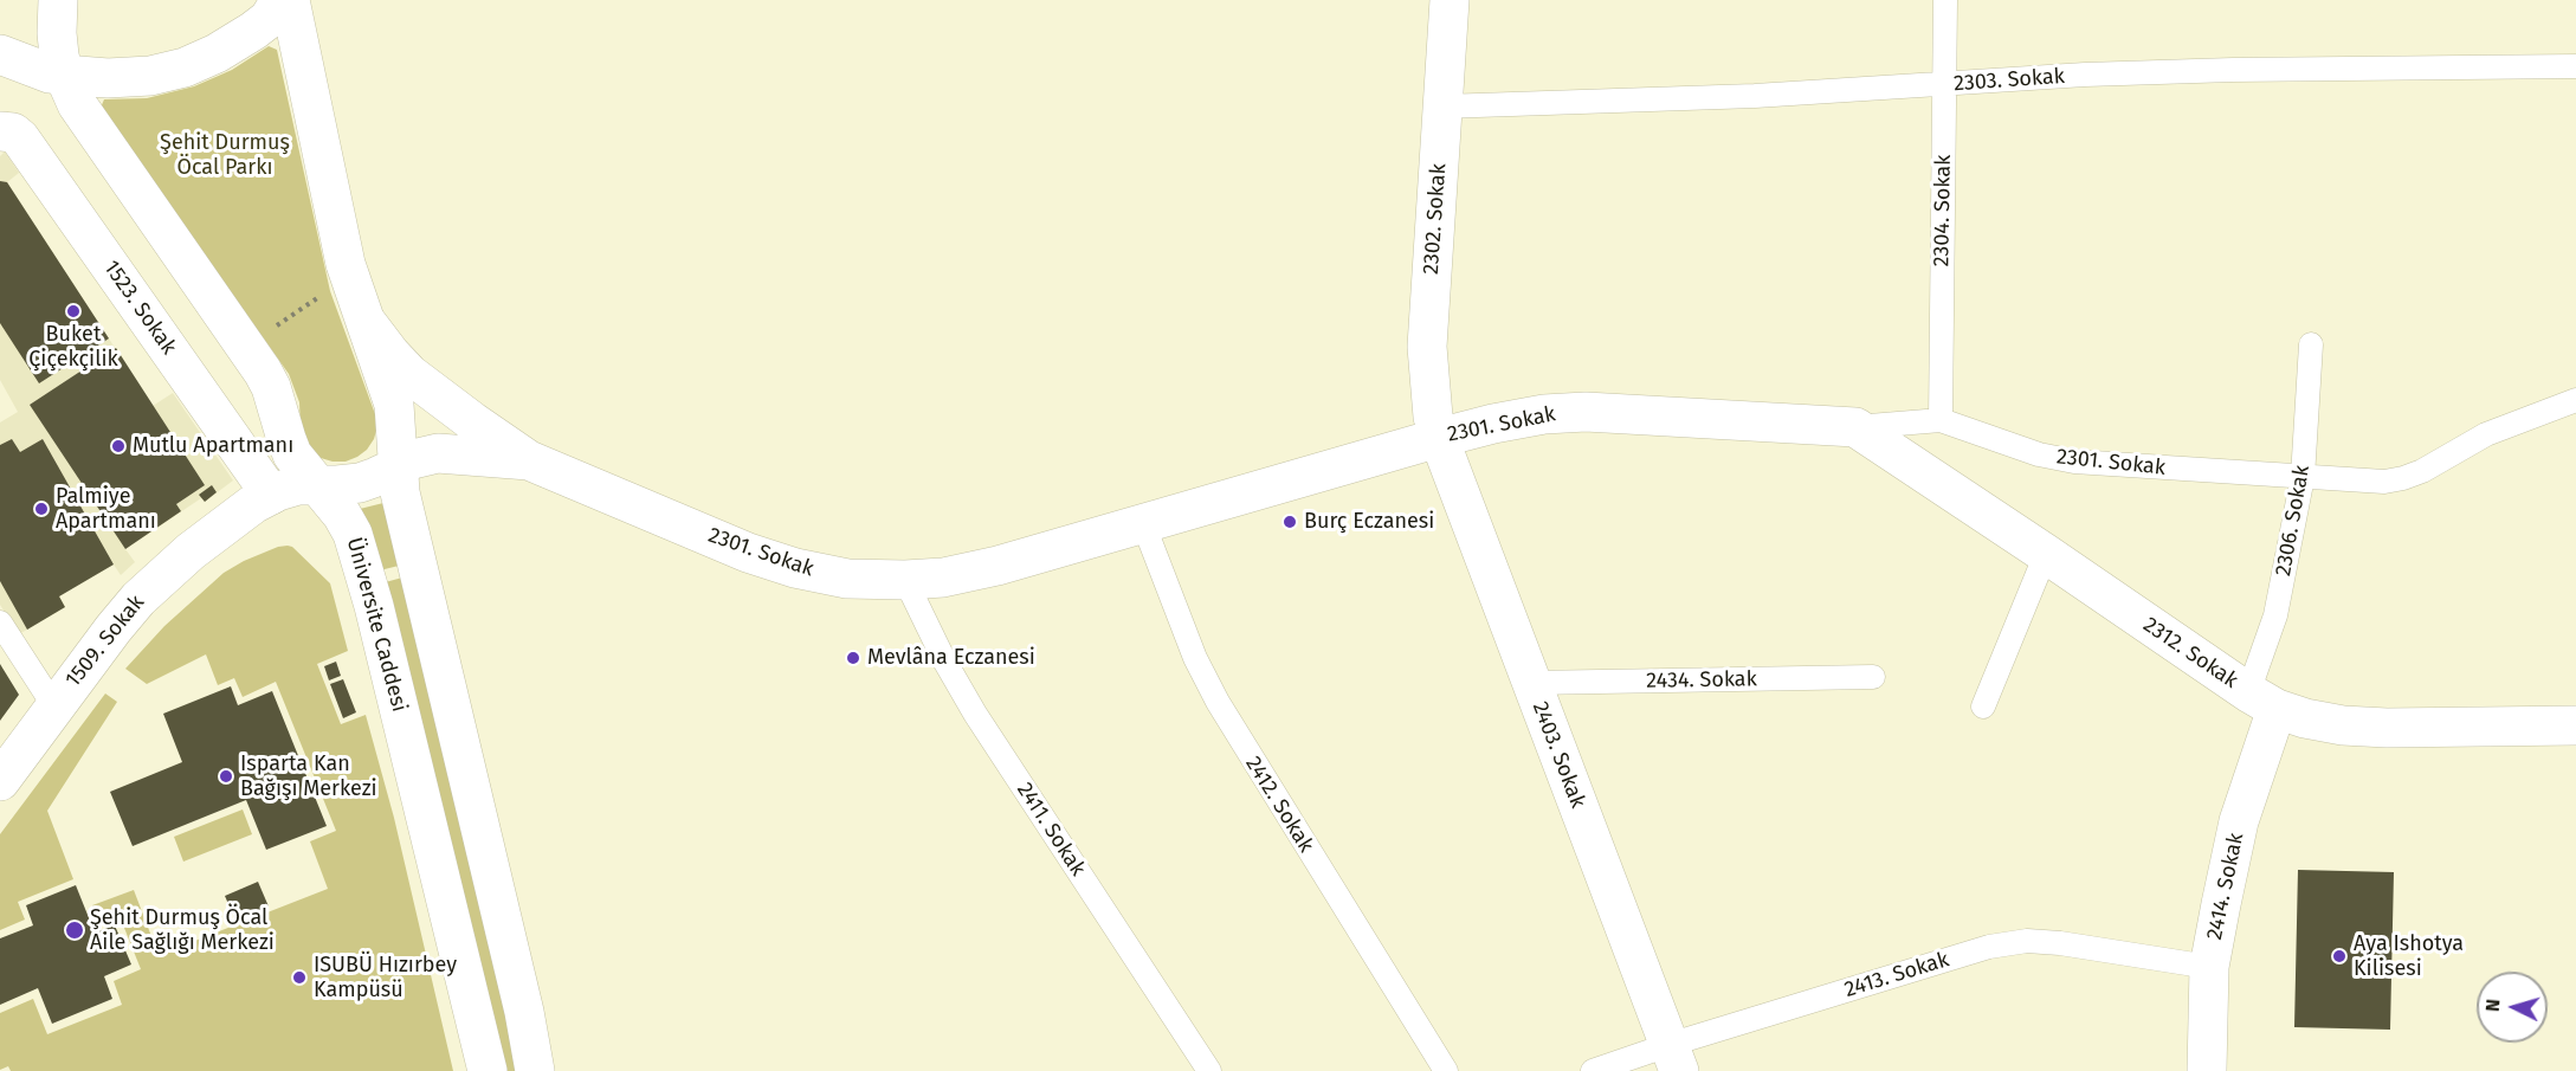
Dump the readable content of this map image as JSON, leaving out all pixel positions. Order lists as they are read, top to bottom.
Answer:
{
  "streets": {
    "street": [
      "2302. Sokak",
      "1523. Sokak",
      "2301. Sokak",
      "Üniversite Caddesi",
      "1509. Sokak",
      "2312. Sokak",
      "2403. Sokak",
      "2414. Sokak"
    ],
    "lane": [
      "2303. Sokak",
      "2304. Sokak",
      "2306. Sokak",
      "2434. Sokak",
      "2412. Sokak",
      "2411. Sokak",
      "2413. Sokak"
    ]
  },
  "crossings": [
    ["2303. Sokak", "2304. Sokak"],
    ["2303. Sokak", "2302. Sokak"],
    ["2304. Sokak", "2301. Sokak"],
    ["2302. Sokak", "2301. Sokak"],
    ["2302. Sokak", "2403. Sokak"],
    ["1523. Sokak", "1509. Sokak"],
    ["2301. Sokak", "2306. Sokak"],
    ["2301. Sokak", "1509. Sokak"],
    ["2301. Sokak", "2312. Sokak"],
    ["2301. Sokak", "2403. Sokak"],
    ["2301. Sokak", "2412. Sokak"],
    ["2301. Sokak", "2411. Sokak"],
    ["2306. Sokak", "2312. Sokak"],
    ["2306. Sokak", "2414. Sokak"],
    ["Üniversite Caddesi", "1509. Sokak"],
    ["2312. Sokak", "2414. Sokak"],
    ["2434. Sokak", "2403. Sokak"],
    ["2403. Sokak", "2413. Sokak"],
    ["2414. Sokak", "2413. Sokak"]
  ],
  "parks": ["Şehit Durmuş Öcal Parkı"],
  "places": [
    "Buket Çiçekçilik",
    "Mutlu Apartmanı",
    "Palmiye Apartmanı",
    "Burç Eczanesi",
    "Mevlâna Eczanesi",
    "Isparta Kan Bağışı Merkezi",
    "Şehit Durmuş Öcal Aile Sağlığı Merkezi",
    "Aya Ishotya Kilisesi",
    "ISUBÜ Hızırbey Kampüsü"
  ],
  "north": "left"
}
